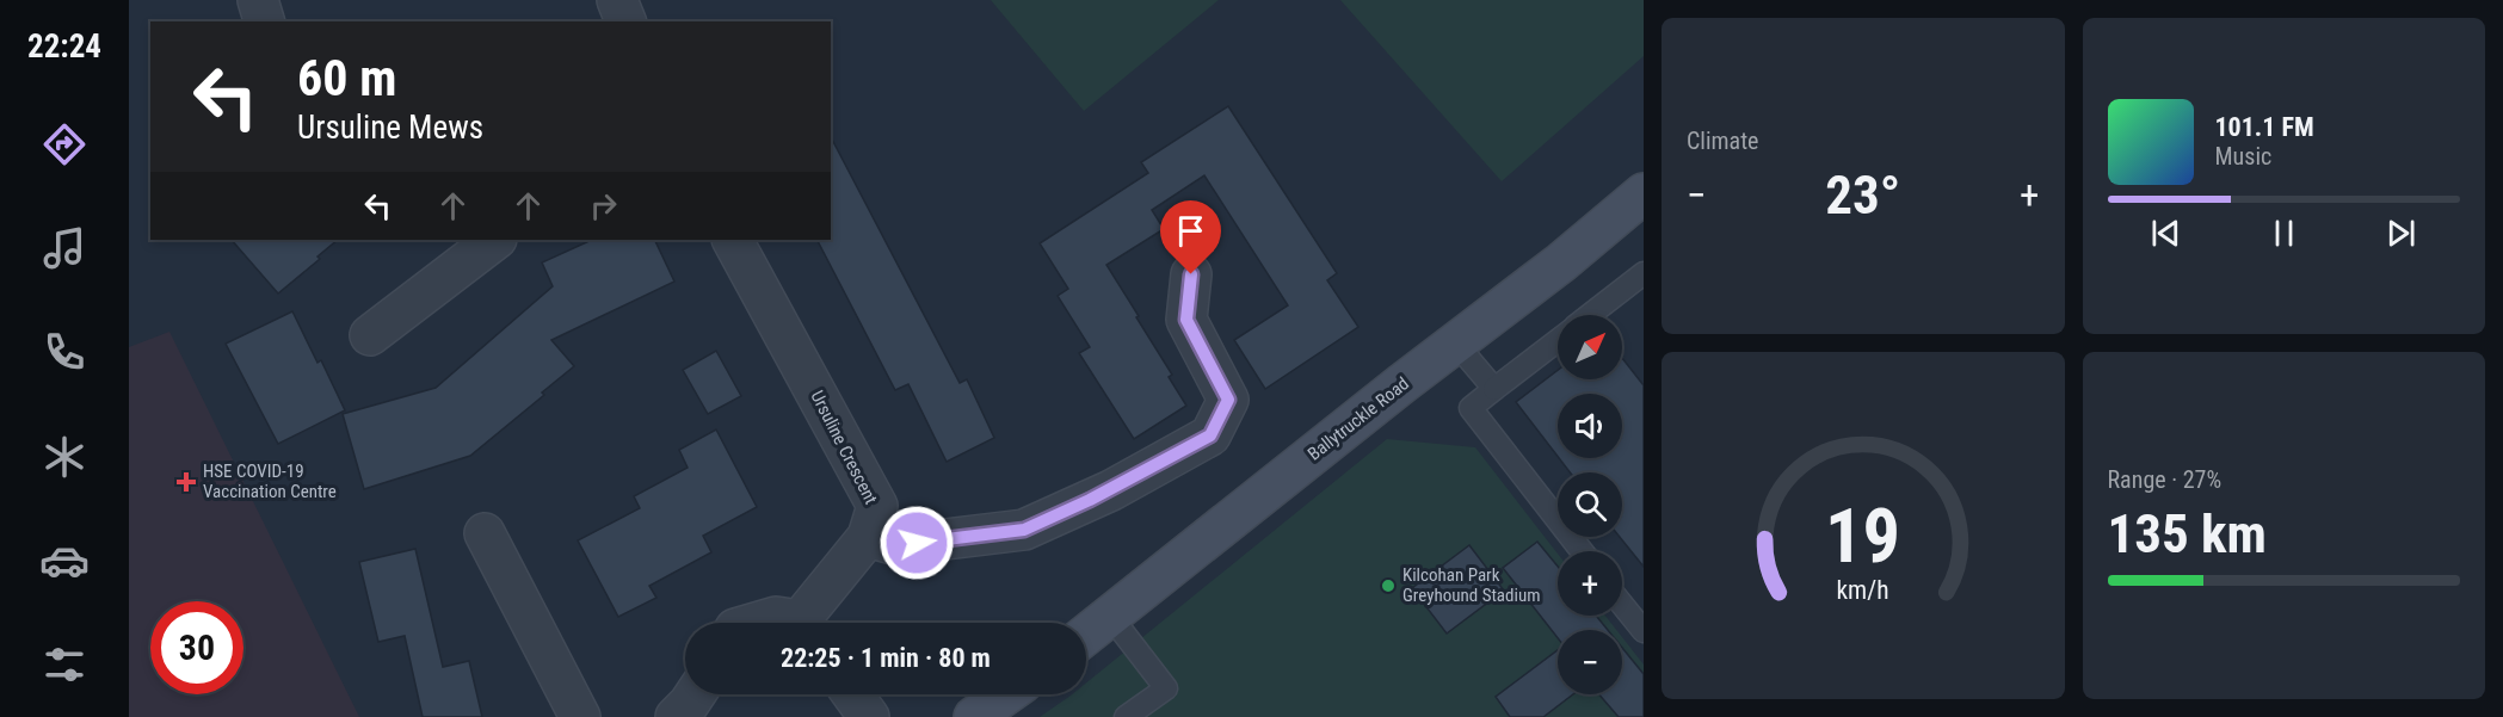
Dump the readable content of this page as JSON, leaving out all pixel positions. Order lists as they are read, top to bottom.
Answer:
{
  "streets": {
    "street": ["Ballytruckle Road", "Ursuline Crescent"]
  },
  "places": {
    "health": ["HSE COVID-19 Vaccination Centre"],
    "other": ["Kilcohan Park Greyhound Stadium"]
  },
  "north": "top right",
  "page": {
    "tabs": "22:24",
    "tile": [
      "Climate",
      ["Range · 27%", "135 km"]
    ],
    "turn": ["60 m", "Ursuline Mews"],
    "song": ["101.1 FM", "Music"],
    "heat": ["−", "23°", "+"],
    "map_buttons": ["+", "−"],
    "limit": "30",
    "trip": "22:25 · 1 min · 80 m",
    "gauge": ["19", "km/h"]
  }
}
